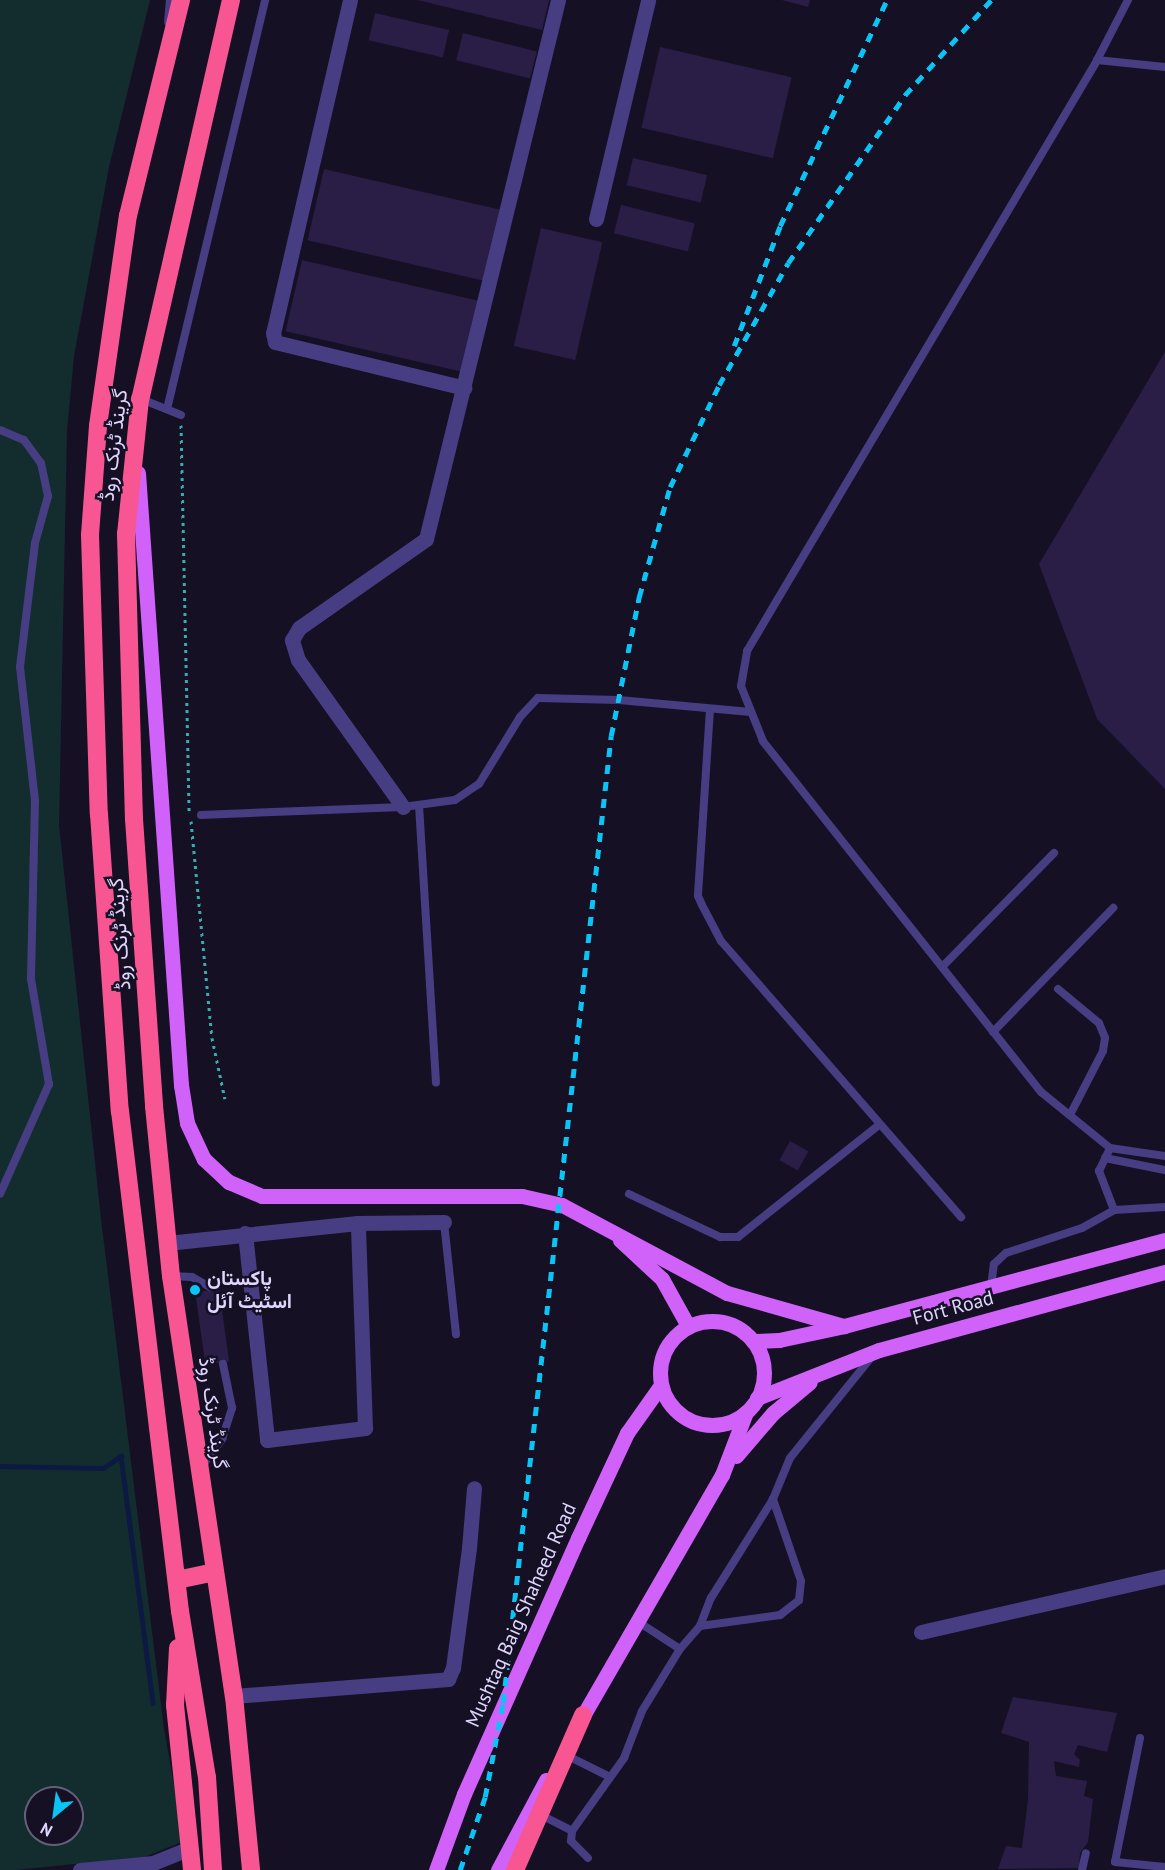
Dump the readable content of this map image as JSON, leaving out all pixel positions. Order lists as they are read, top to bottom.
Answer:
{
  "streets": {
    "highway": ["گرینڈ ٹرنک روڈ"],
    "main road": ["Fort Road", "Mushtaq Baig Shaheed Road"]
  },
  "crossings": [
    ["Fort Road", "Mushtaq Baig Shaheed Road"]
  ],
  "places": ["پاکستان اسٹیٹ آئل"],
  "north": "bottom left"
}
